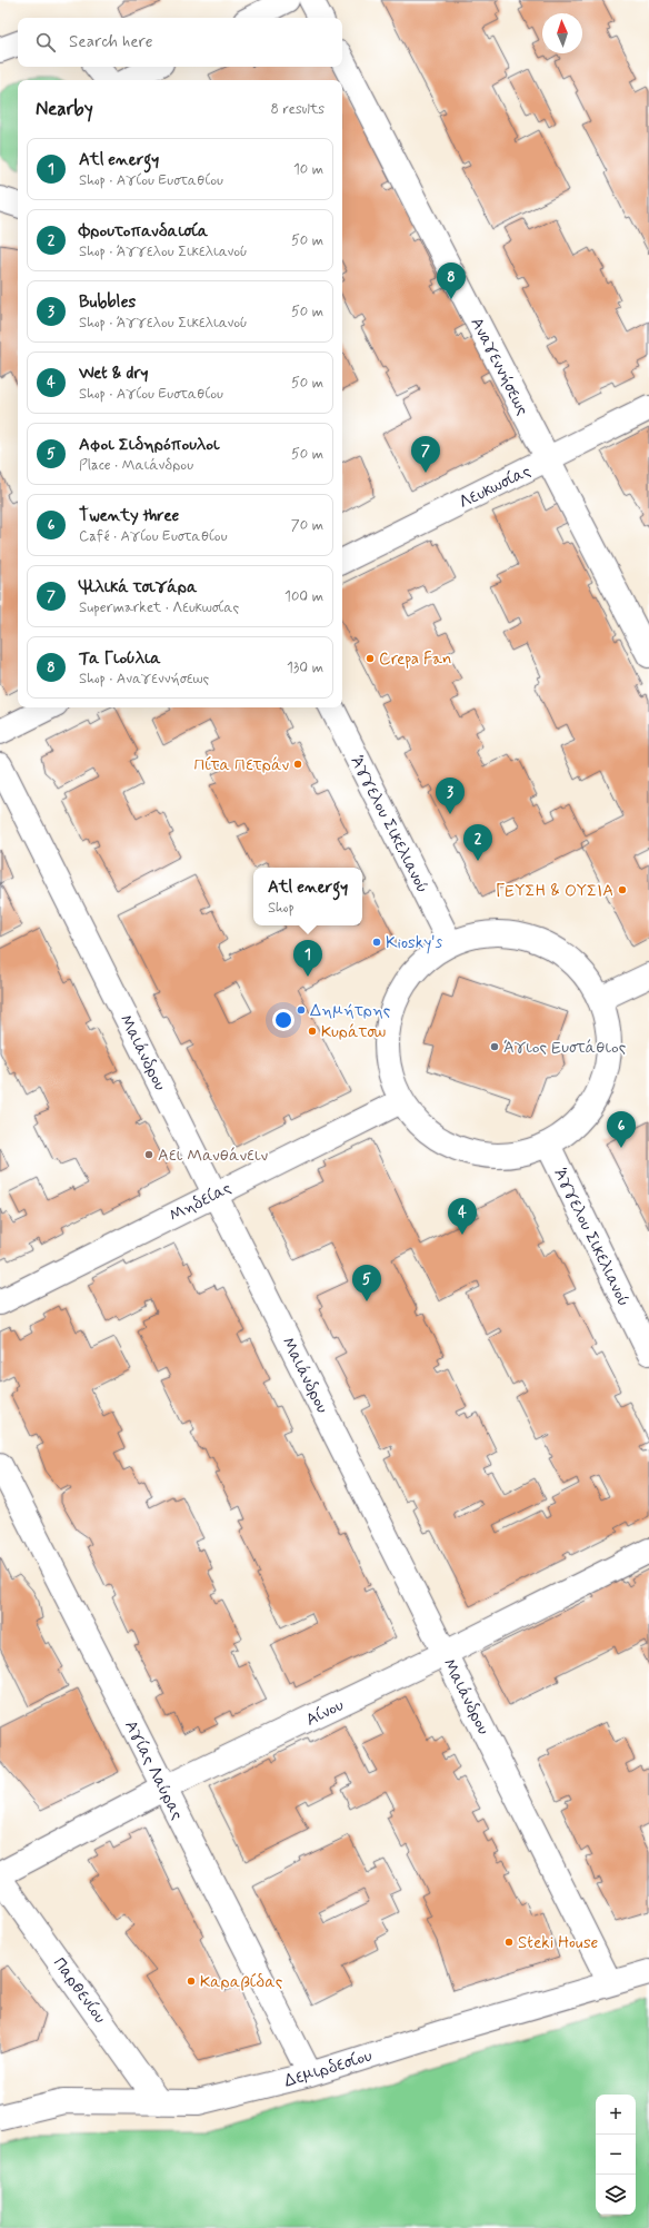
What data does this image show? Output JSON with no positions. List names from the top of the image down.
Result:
{
  "streets": {
    "street": [
      "Αναγεννήσεως",
      "Λευκωσίας",
      "Άγγελου Σικελιανού",
      "Μαιάνδρου",
      "Μηδείας",
      "Αίνου",
      "Αγίας Λαύρας",
      "Παρθενίου",
      "Δεμιρδεσίου"
    ]
  },
  "crossings": [
    ["Αναγεννήσεως", "Λευκωσίας"],
    ["Μαιάνδρου", "Μηδείας"],
    ["Μαιάνδρου", "Αίνου"],
    ["Μαιάνδρου", "Δεμιρδεσίου"],
    ["Αίνου", "Αγίας Λαύρας"],
    ["Αγίας Λαύρας", "Δεμιρδεσίου"],
    ["Παρθενίου", "Δεμιρδεσίου"]
  ],
  "places": [
    "Crepa Fan",
    "Πίτα Πετράν",
    "ΓΕΥΣΗ & ΟΥΣΙΑ",
    "Kiosky's",
    "Δημήτρης",
    "Κυράτσω",
    "Άγιος Ευστάθιος",
    "Αει Μανθάνειν",
    "Steki House",
    "Καραβίδας"
  ],
  "north": "top",
  "page": {
    "search": "Search here",
    "heading": ["Nearby", "8 results"],
    "list": [
      {
        "mark": "1",
        "name": "Atl energy",
        "note": "Shop · Αγίου Ευσταθίου",
        "value": "10 m"
      },
      {
        "mark": "2",
        "name": "Φρουτοπανδαισία",
        "note": "Shop · Άγγελου Σικελιανού",
        "value": "50 m"
      },
      {
        "mark": "3",
        "name": "Bubbles",
        "note": "Shop · Άγγελου Σικελιανού",
        "value": "50 m"
      },
      {
        "mark": "4",
        "name": "Wet & dry",
        "note": "Shop · Αγίου Ευσταθίου",
        "value": "50 m"
      },
      {
        "mark": "5",
        "name": "Αφοι Σιδηρόπουλοι",
        "note": "Place · Μαιάνδρου",
        "value": "50 m"
      },
      {
        "mark": "6",
        "name": "Twenty three",
        "note": "Café · Αγίου Ευσταθίου",
        "value": "70 m"
      },
      {
        "mark": "7",
        "name": "Ψιλικά τσιγάρα",
        "note": "Supermarket · Λευκωσίας",
        "value": "100 m"
      },
      {
        "mark": "8",
        "name": "Τα Γιούλια",
        "note": "Shop · Αναγεννήσεως",
        "value": "130 m"
      }
    ],
    "pins": [
      "8",
      "7",
      "3",
      "2",
      "1",
      "6",
      "4",
      "5"
    ],
    "popup": ["Atl energy", "Shop"],
    "map_buttons": ["+", "−"]
  }
}
